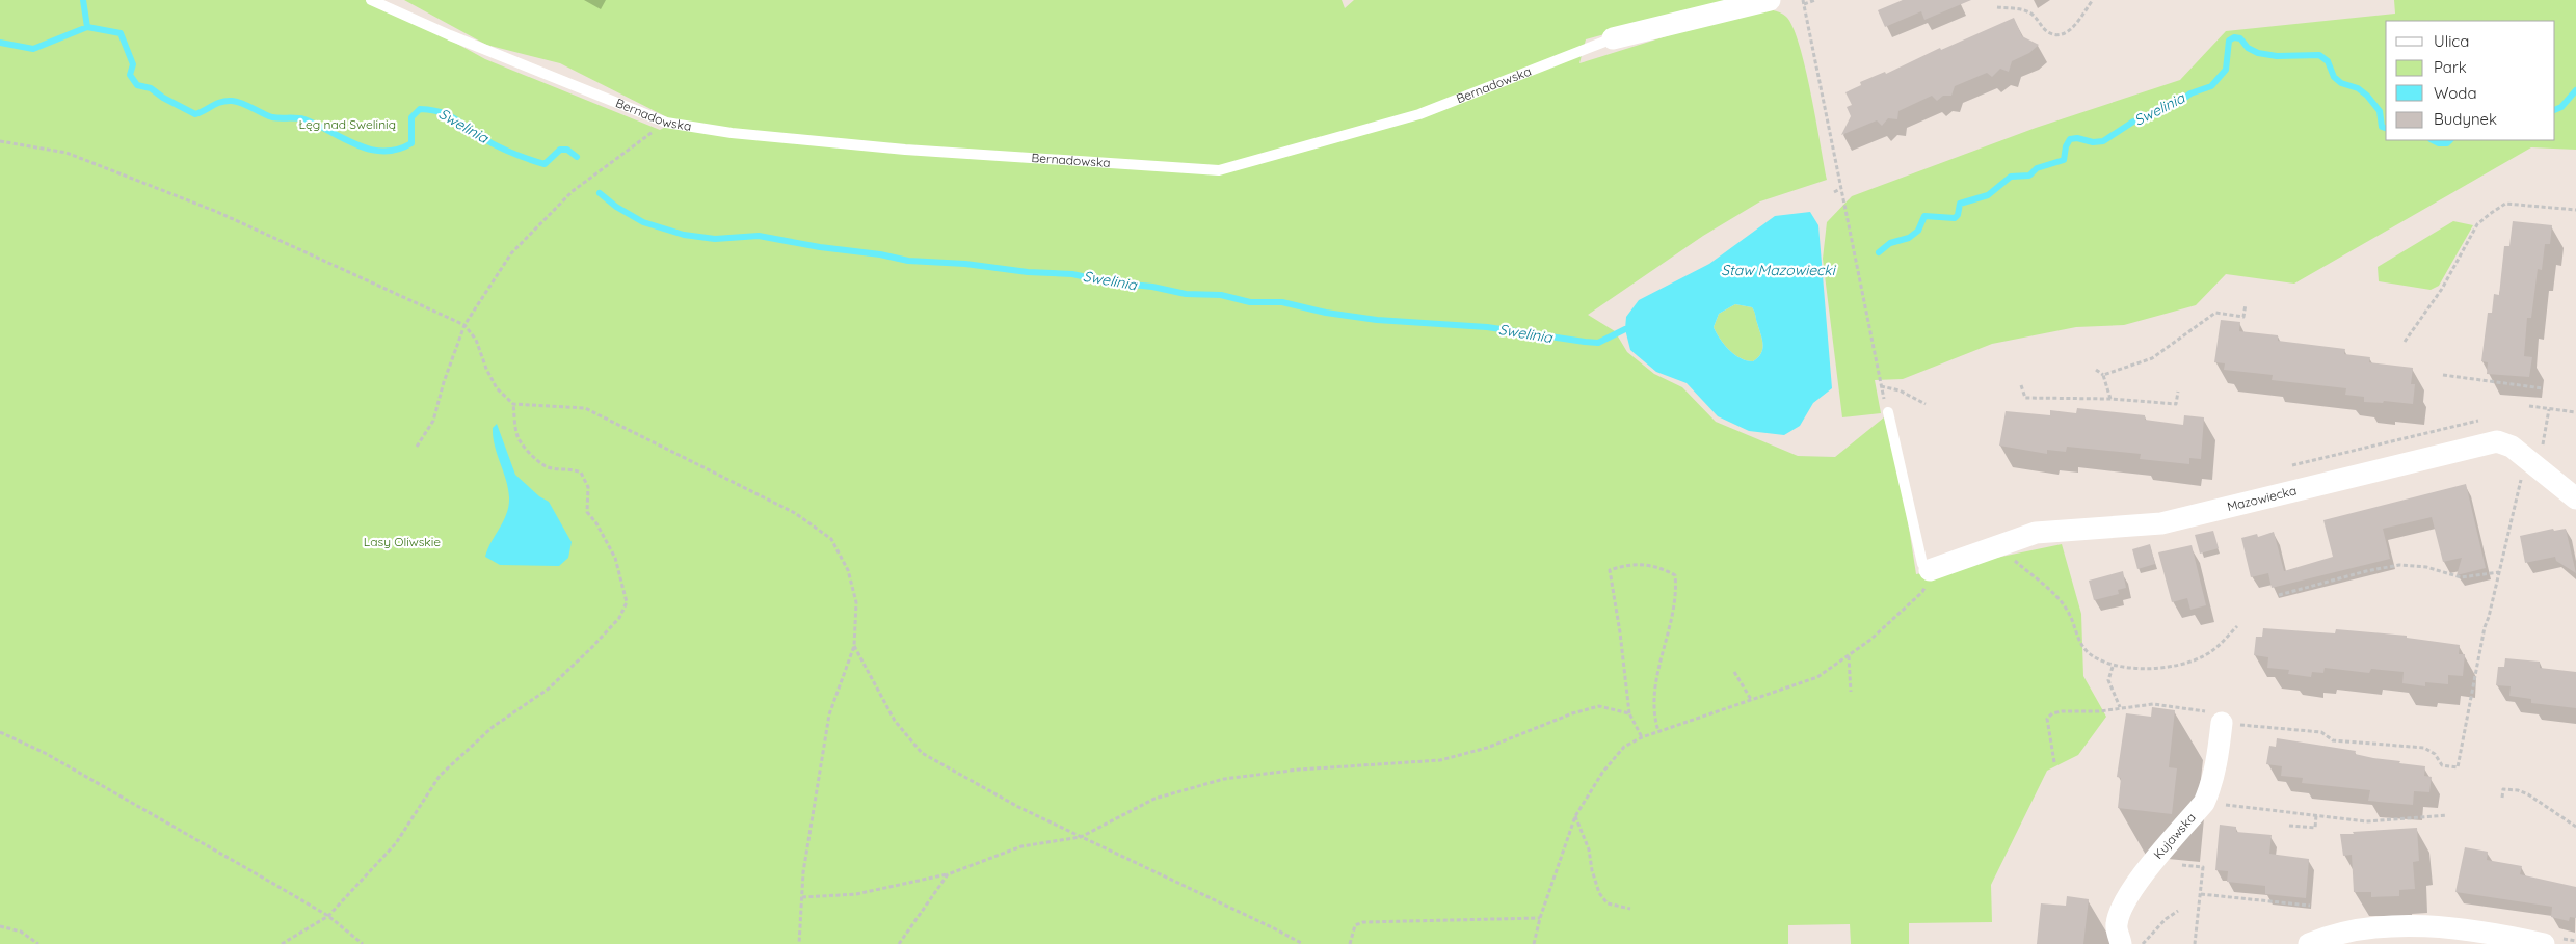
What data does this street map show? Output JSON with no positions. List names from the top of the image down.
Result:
{
  "streets": {
    "street": ["Bernadowska", "Mazowiecka", "Kujawska"]
  },
  "water": ["Swelinia", "Staw Mazowiecki"],
  "parks": ["Łęg nad Swelinią", "Lasy Oliwskie"],
  "legend": [
    "Ulica",
    "Park",
    "Woda",
    "Budynek"
  ]
}
